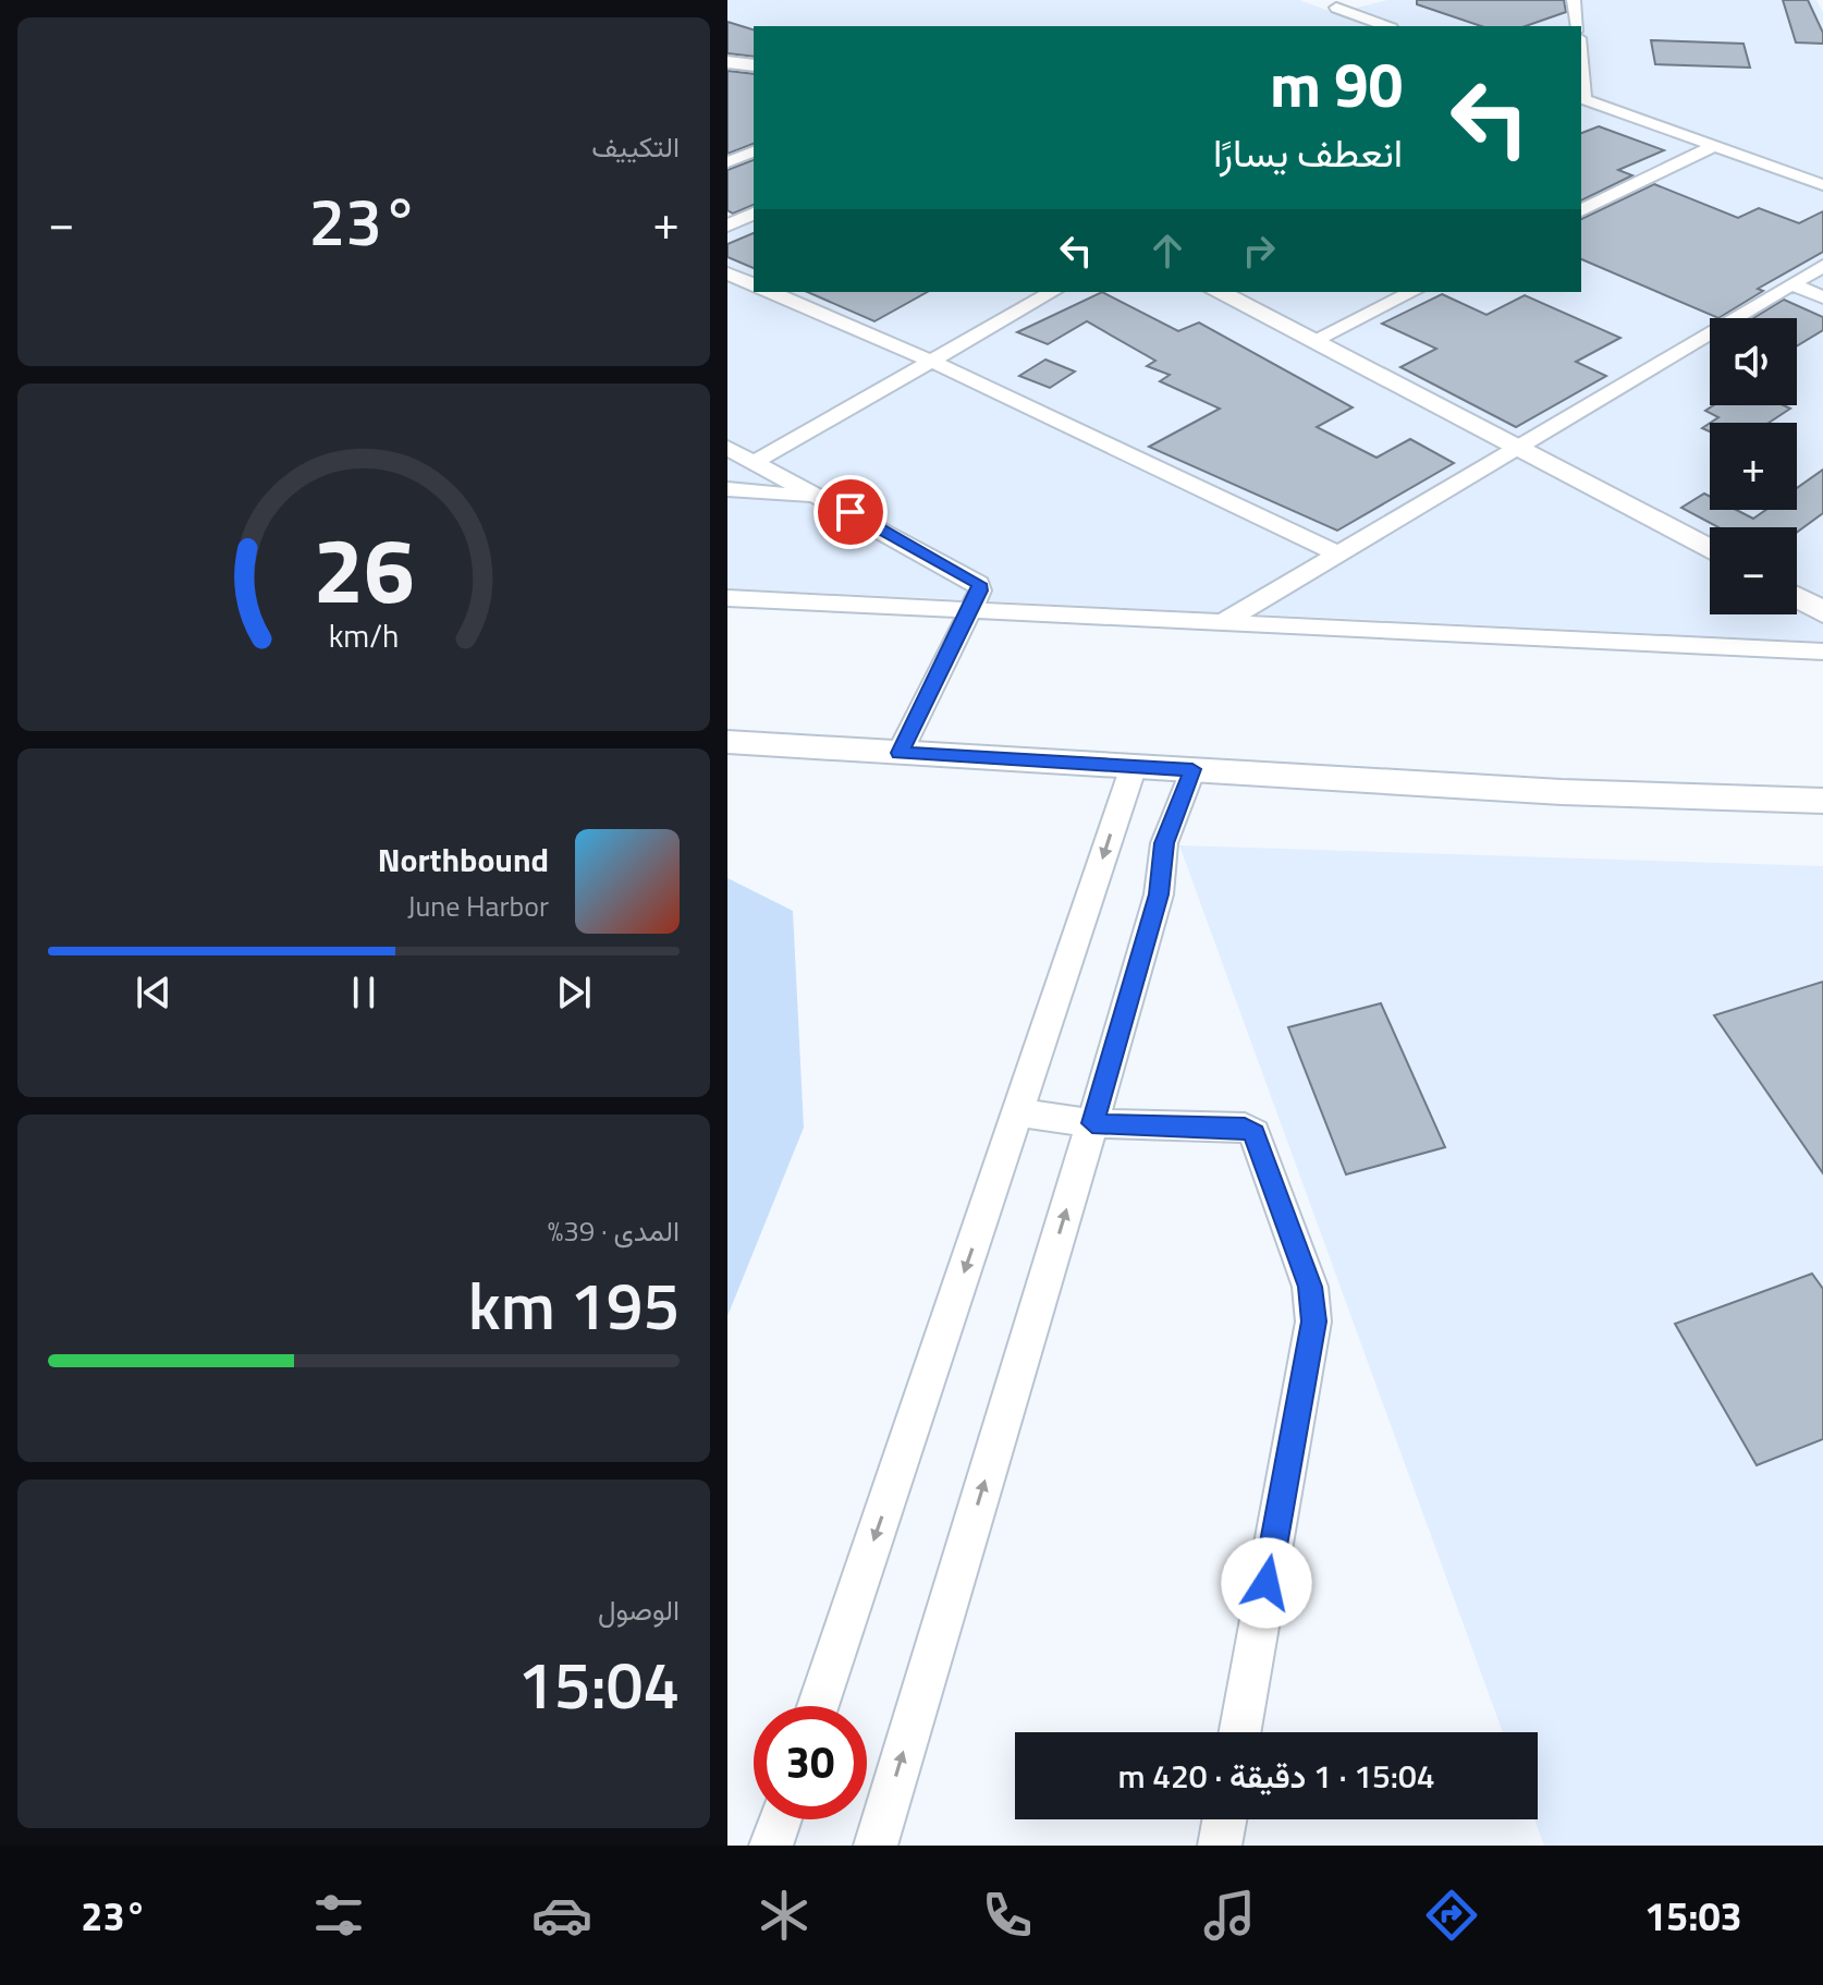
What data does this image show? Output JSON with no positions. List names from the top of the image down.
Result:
{
  "page": {
    "tile": [
      "التكييف",
      ["المدى · 39%", "195 km"],
      ["الوصول", "15:04"]
    ],
    "turn": ["90 m", "انعطف يسارًا"],
    "heat": ["−", "23°", "+"],
    "map_buttons": ["+", "−"],
    "song": ["Northbound", "June Harbor"],
    "limit": "30",
    "trip": "15:04 · 1 دقيقة · 420 m",
    "tabs": ["15:03", "23°"],
    "gauge": ["26", "km/h"]
  }
}
